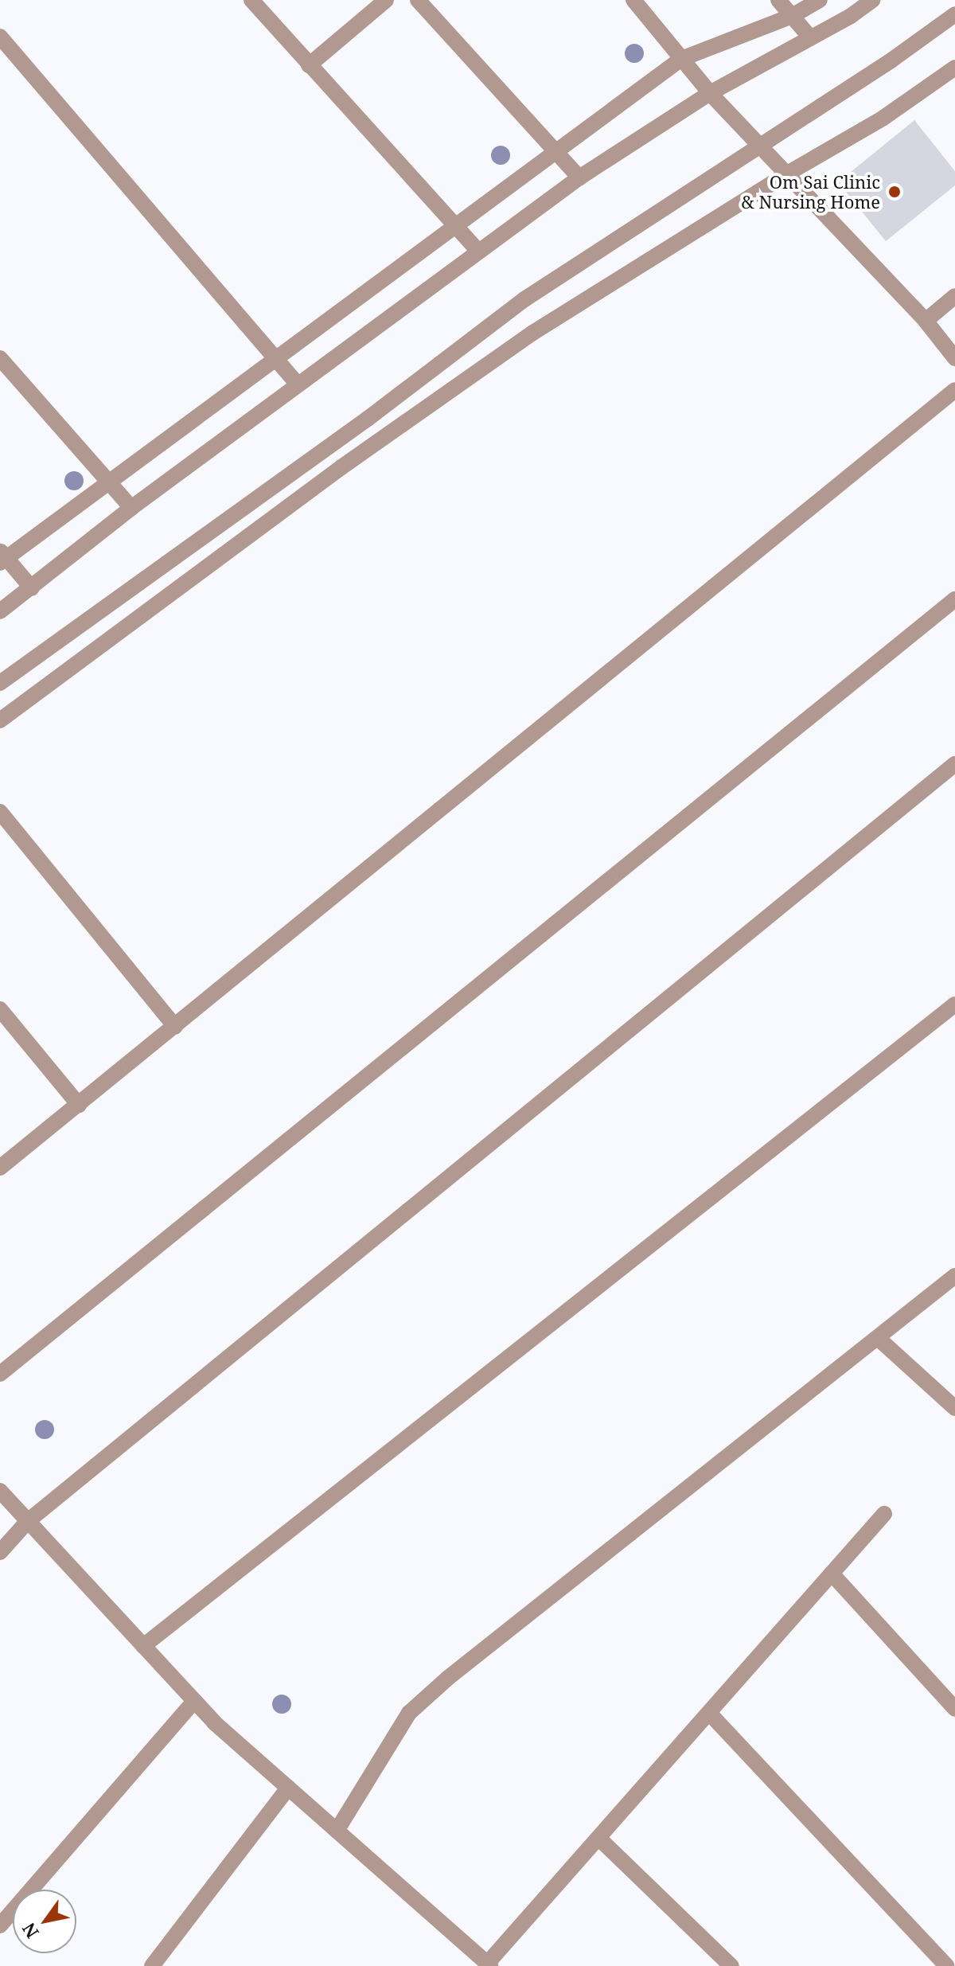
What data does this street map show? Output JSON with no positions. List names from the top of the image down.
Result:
{
  "places": ["Om Sai Clinic & Nursing Home"],
  "north": "bottom left"
}
